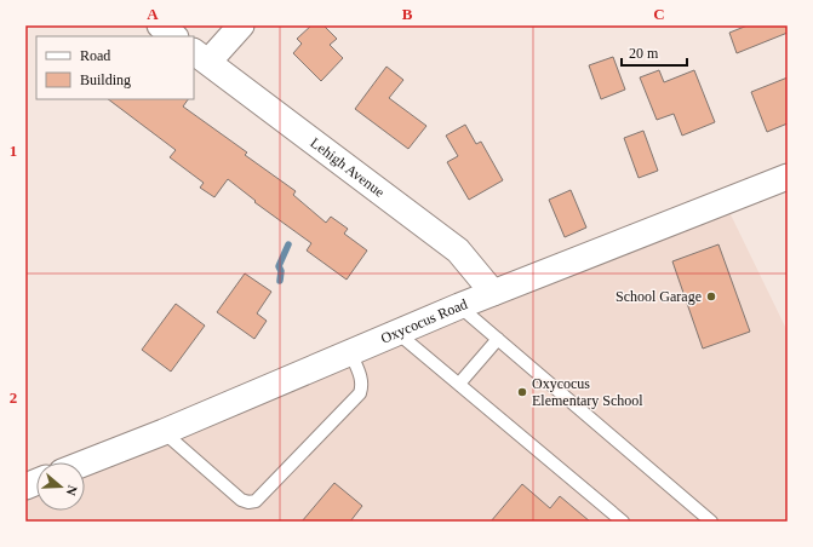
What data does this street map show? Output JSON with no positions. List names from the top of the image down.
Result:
{
  "streets": {
    "street": ["Lehigh Avenue", "Oxycocus Road"]
  },
  "crossings": [
    ["Lehigh Avenue", "Oxycocus Road"]
  ],
  "places": ["School Garage", "Oxycocus Elementary School"],
  "legend": ["Road", "Building"],
  "scale_bar": "20 m",
  "north": "right",
  "grid": {
    "columns": ["A", "B", "C"],
    "rows": ["1", "2"]
  }
}
